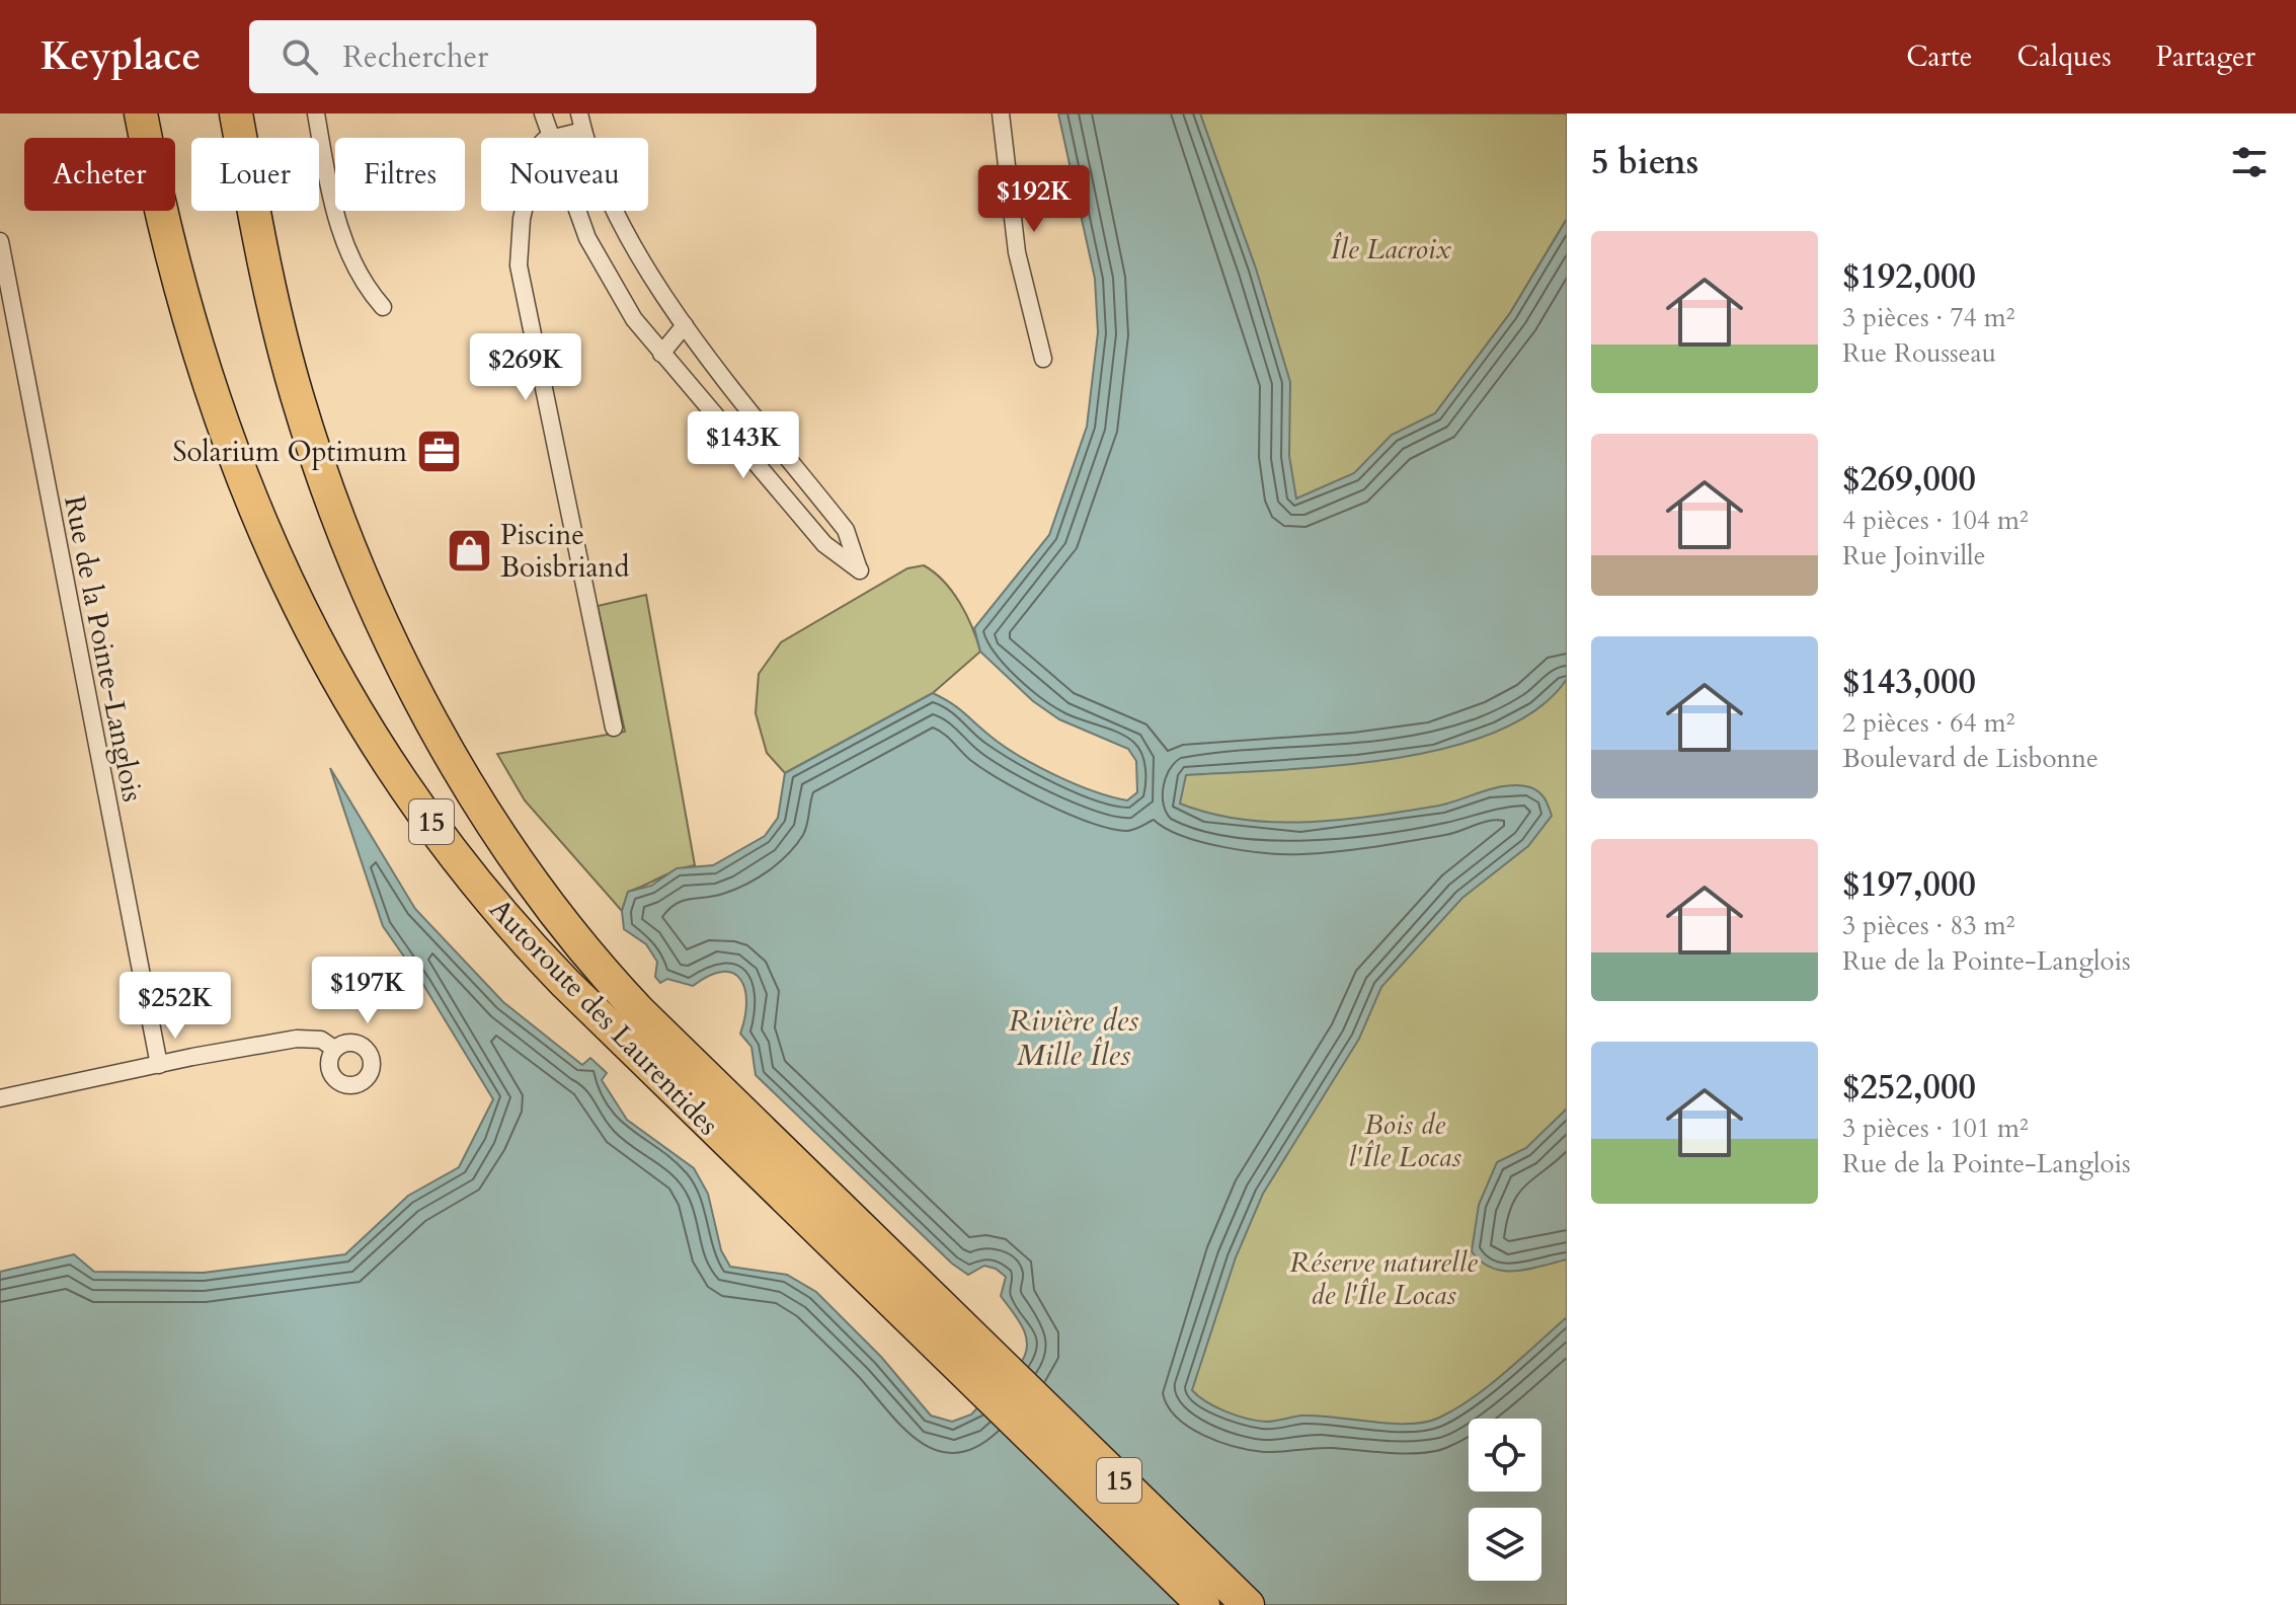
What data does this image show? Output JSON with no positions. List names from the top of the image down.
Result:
{
  "streets": {
    "highway": ["15", "Autoroute des Laurentides"],
    "street": ["Rue de la Pointe-Langlois"]
  },
  "water": ["Rivière des Mille Îles"],
  "parks": ["Île Lacroix", "Bois de l'Île Locas", "Réserve naturelle de l'Île Locas"],
  "places": {
    "office": ["Solarium Optimum"],
    "shop": ["Piscine Boisbriand"]
  },
  "page": {
    "header": "Keyplace",
    "search": "Rechercher",
    "nav": ["Carte", "Calques", "Partager"],
    "heading": "5 biens",
    "chip": [
      "Acheter",
      "Louer",
      "Filtres",
      "Nouveau"
    ],
    "price": [
      "$192K",
      "$269K",
      "$143K",
      "$197K",
      "$252K"
    ],
    "list": [
      {
        "name": "$192,000",
        "note": "3 pièces · 74 m² · Rue Rousseau"
      },
      {
        "name": "$269,000",
        "note": "4 pièces · 104 m² · Rue Joinville"
      },
      {
        "name": "$143,000",
        "note": "2 pièces · 64 m² · Boulevard de Lisbonne"
      },
      {
        "name": "$197,000",
        "note": "3 pièces · 83 m² · Rue de la Pointe-Langlois"
      },
      {
        "name": "$252,000",
        "note": "3 pièces · 101 m² · Rue de la Pointe-Langlois"
      }
    ]
  }
}
